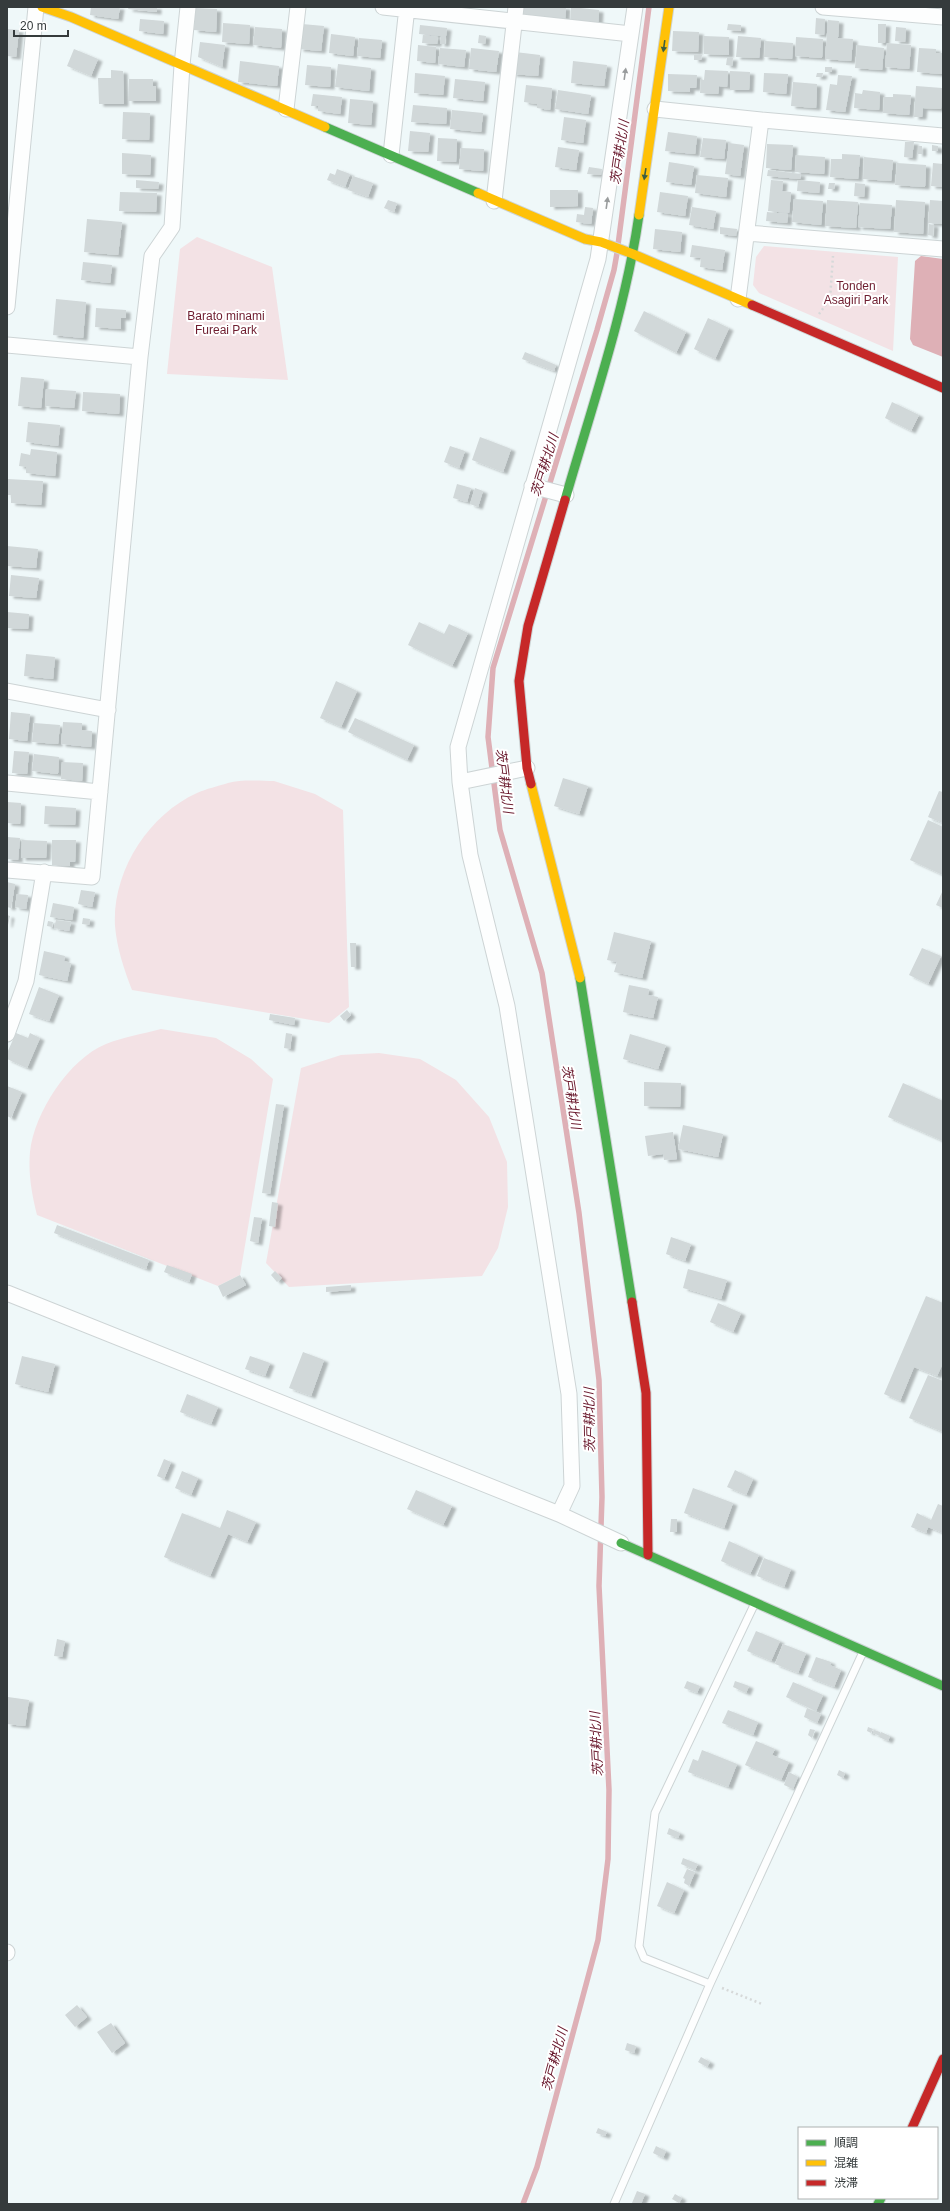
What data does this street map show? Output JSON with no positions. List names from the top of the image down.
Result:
{
  "water": ["茨戸耕北川"],
  "parks": ["Tonden Asagiri Park", "Barato minami Fureai Park"],
  "legend": ["順調", "混雑", "渋滞"],
  "scale_bar": "20 m"
}
